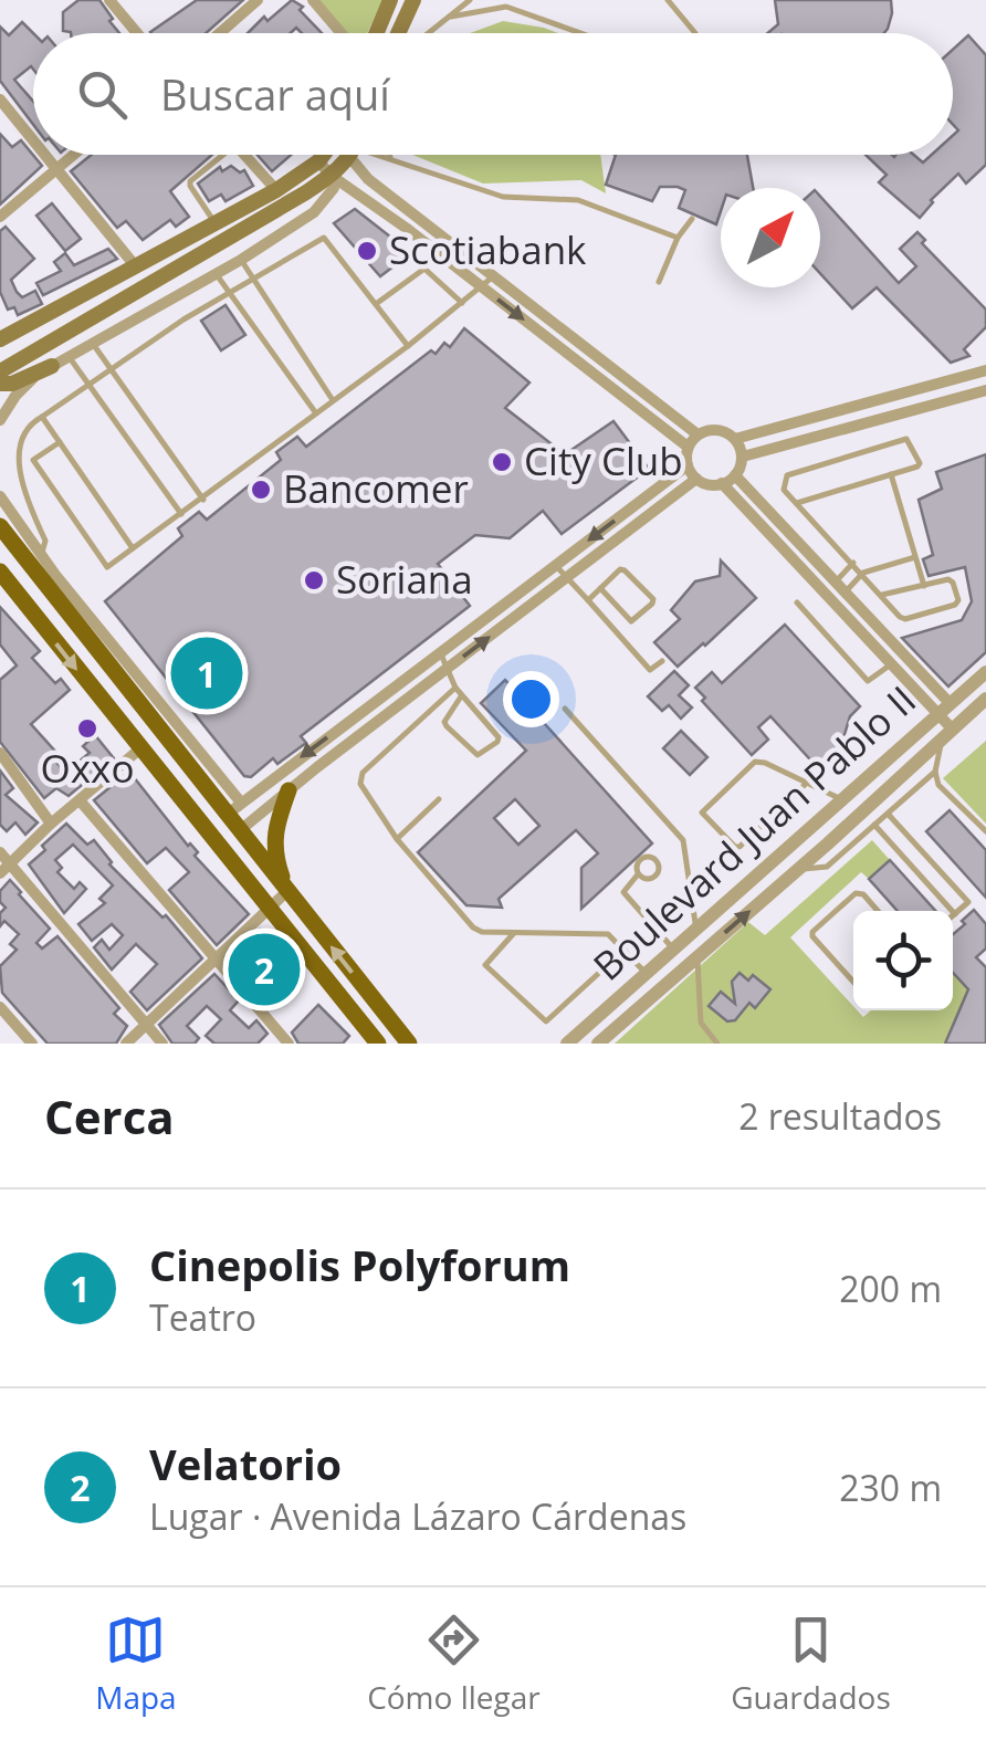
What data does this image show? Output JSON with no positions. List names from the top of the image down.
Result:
{
  "streets": {
    "street": ["Boulevard Juan Pablo II"]
  },
  "places": [
    "Scotiabank",
    "City Club",
    "Bancomer",
    "Soriana",
    "Oxxo"
  ],
  "north": "top right",
  "page": {
    "search": "Buscar aquí",
    "pins": ["1", "2"],
    "heading": ["Cerca", "2 resultados"],
    "list": [
      {
        "mark": "1",
        "name": "Cinepolis Polyforum",
        "note": "Teatro",
        "value": "200 m"
      },
      {
        "mark": "2",
        "name": "Velatorio",
        "note": "Lugar · Avenida Lázaro Cárdenas",
        "value": "230 m"
      }
    ],
    "nav": ["Mapa", "Cómo llegar", "Guardados"]
  }
}
